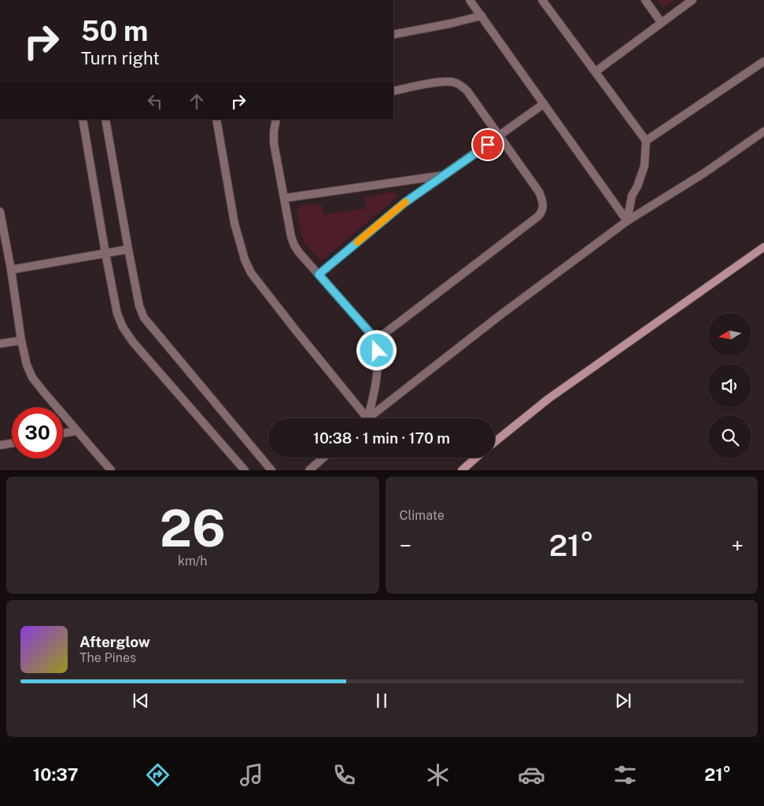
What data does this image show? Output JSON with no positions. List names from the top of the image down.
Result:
{
  "north": "left",
  "page": {
    "turn": ["50 m", "Turn right"],
    "limit": "30",
    "trip": "10:38 · 1 min · 170 m",
    "tile": [
      ["26", "km/h"],
      "Climate"
    ],
    "heat": ["−", "21°", "+"],
    "song": ["Afterglow", "The Pines"],
    "tabs": ["10:37", "21°"]
  }
}
